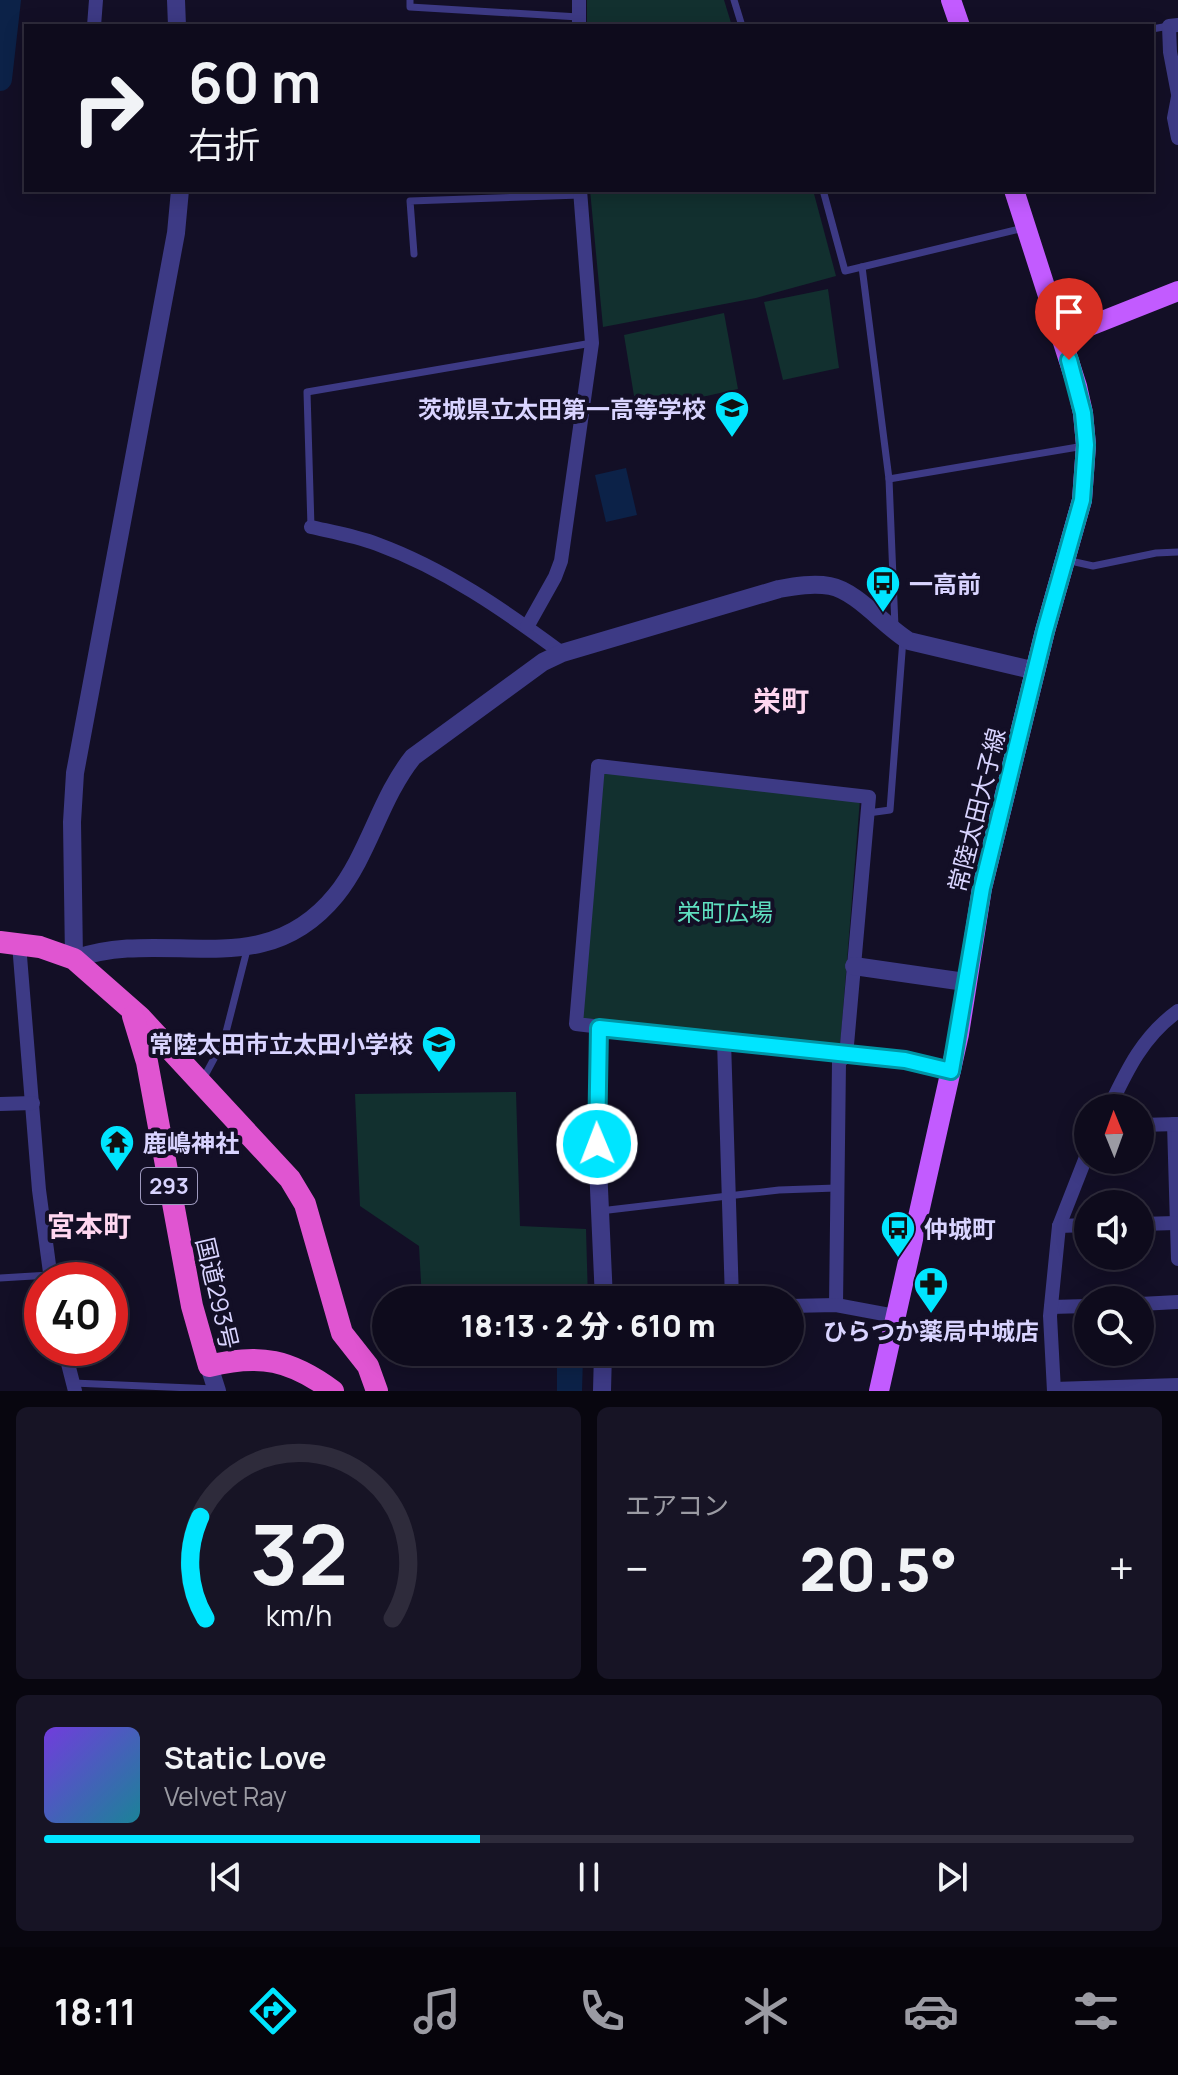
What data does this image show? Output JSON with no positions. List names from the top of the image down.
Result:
{
  "streets": {
    "highway": ["293", "国道293号"],
    "main road": ["常陸太田大子線"]
  },
  "districts": ["栄町", "宮本町"],
  "parks": ["栄町広場"],
  "places": {
    "school or university": ["茨城県立太田第一高等学校", "常陸太田市立太田小学校"],
    "bus stop": ["一高前", "仲城町"],
    "temple": ["鹿嶋神社"],
    "pharmacy": ["ひらつか薬局中城店"]
  },
  "north": "top",
  "page": {
    "turn": ["60 m", "右折"],
    "limit": "40",
    "trip": "18:13 · 2 分 · 610 m",
    "tile": "エアコン",
    "heat": ["−", "20.5°", "+"],
    "song": ["Static Love", "Velvet Ray"],
    "tabs": "18:11",
    "gauge": ["32", "km/h"]
  }
}
